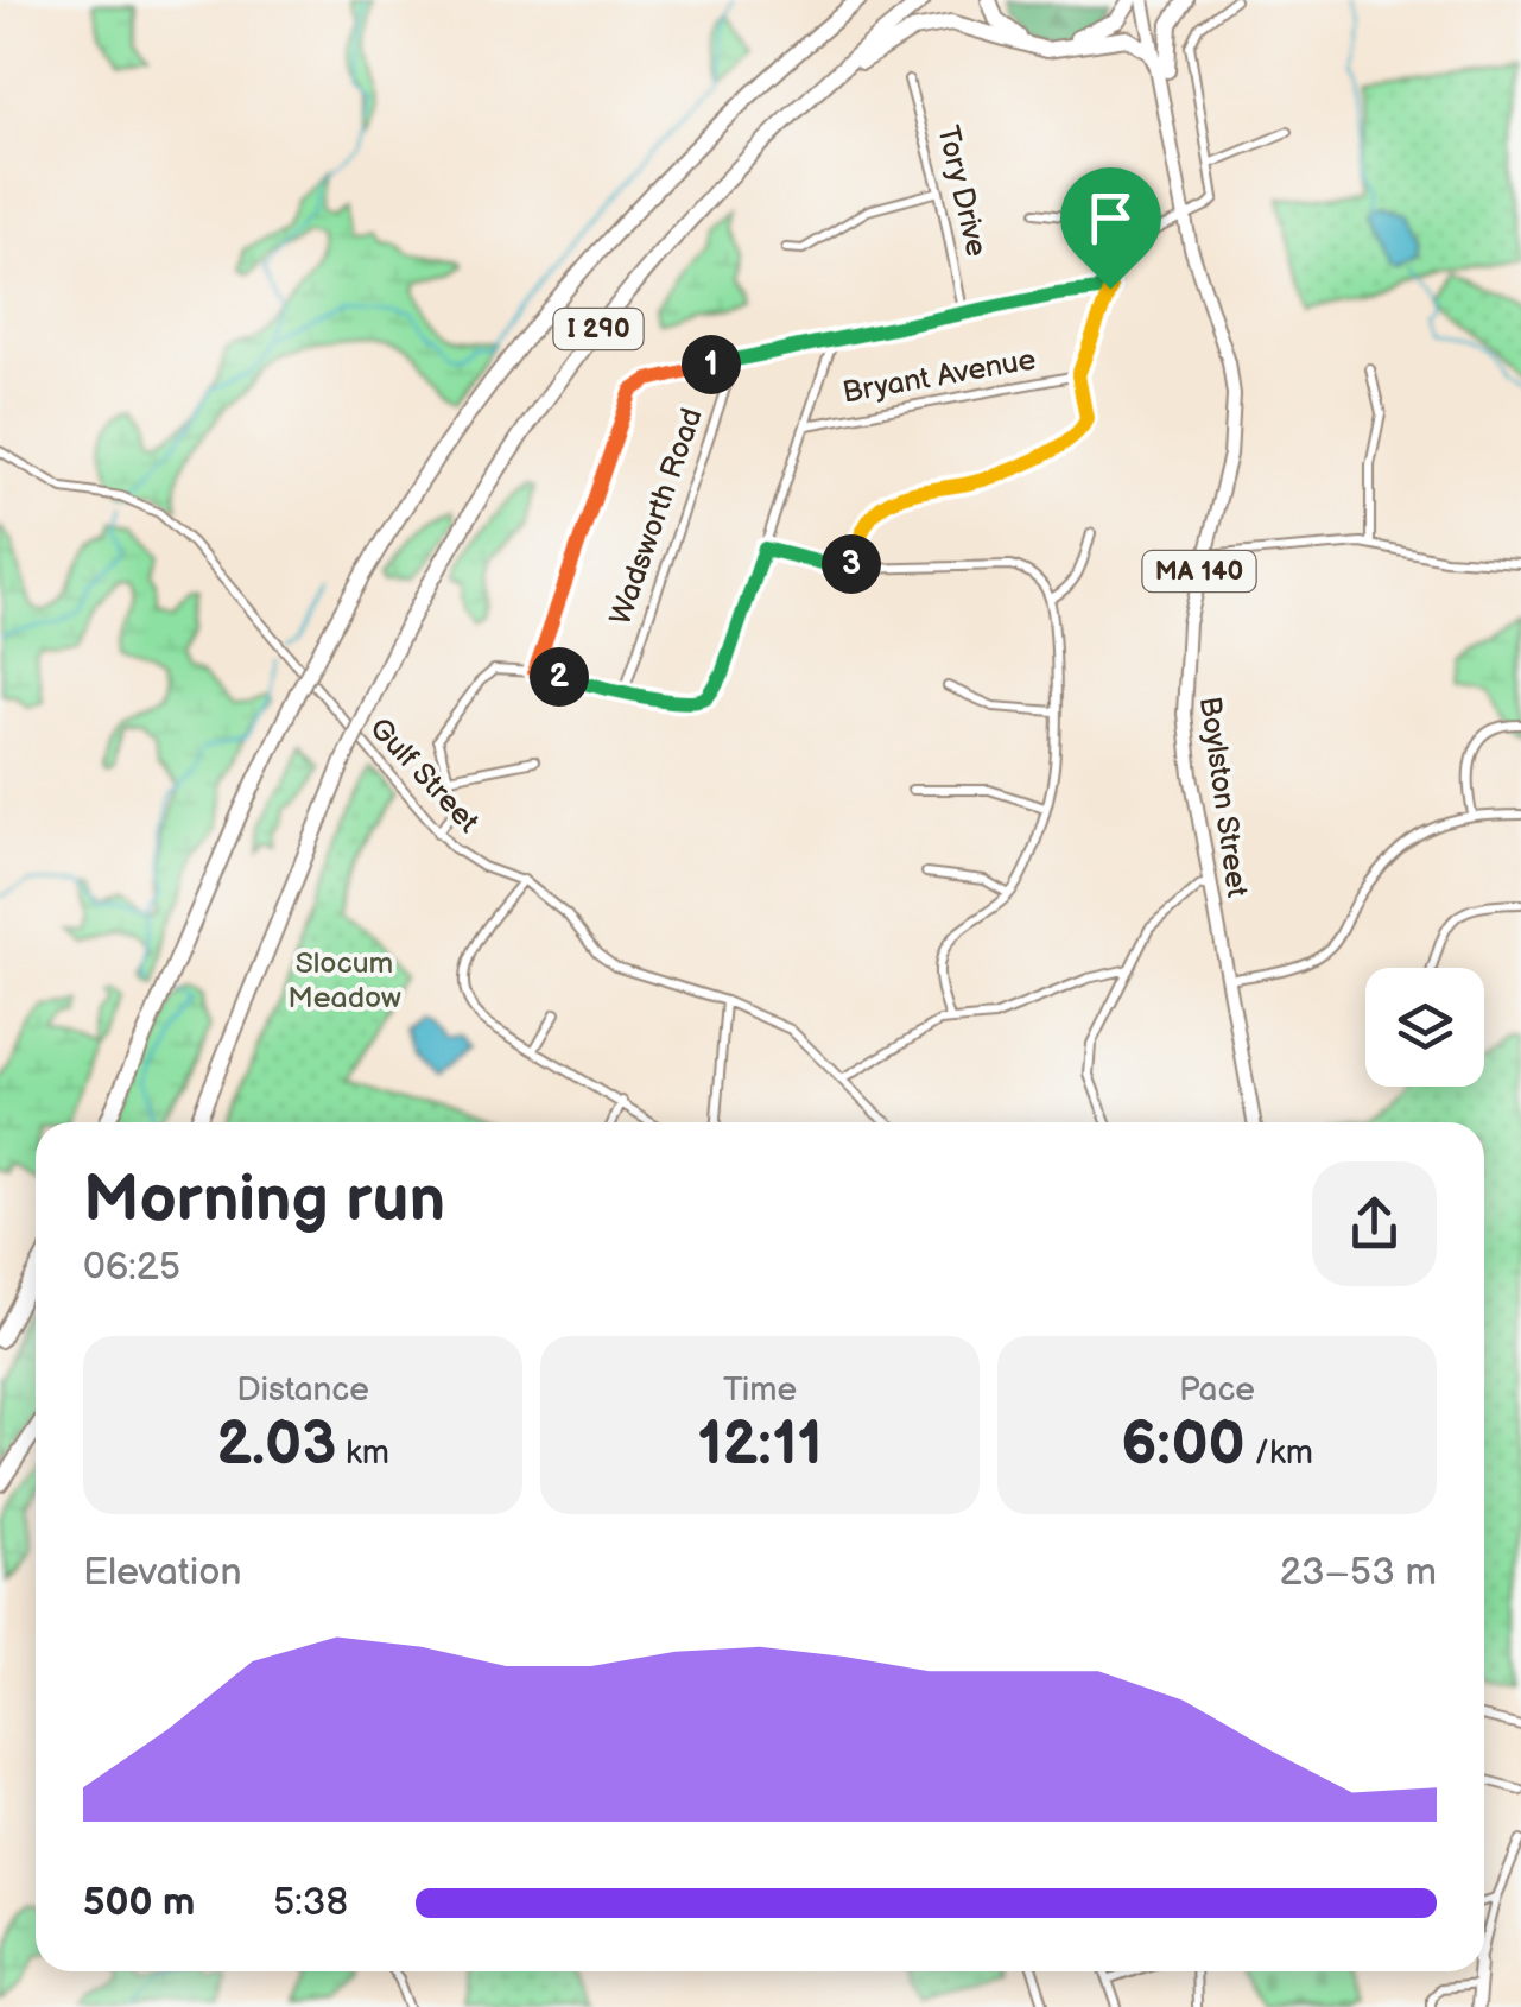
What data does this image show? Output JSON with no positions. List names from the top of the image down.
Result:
{
  "streets": {
    "highway": ["I 290"],
    "main road": ["MA 140", "Boylston Street"],
    "street": [
      "Tory Drive",
      "Bryant Avenue",
      "Wadsworth Road",
      "Gulf Street"
    ]
  },
  "parks": ["Slocum Meadow"],
  "page": {
    "pins": ["1", "3", "2"],
    "heading": ["Morning run", "06:25"],
    "stats": [
      ["Distance", "2.03 km"],
      ["Time", "12:11"],
      ["Pace", "6:00 /km"]
    ],
    "chart": ["Elevation", "23–53 m"],
    "list": [
      {
        "name": "500 m",
        "note": "5:38"
      }
    ]
  }
}
